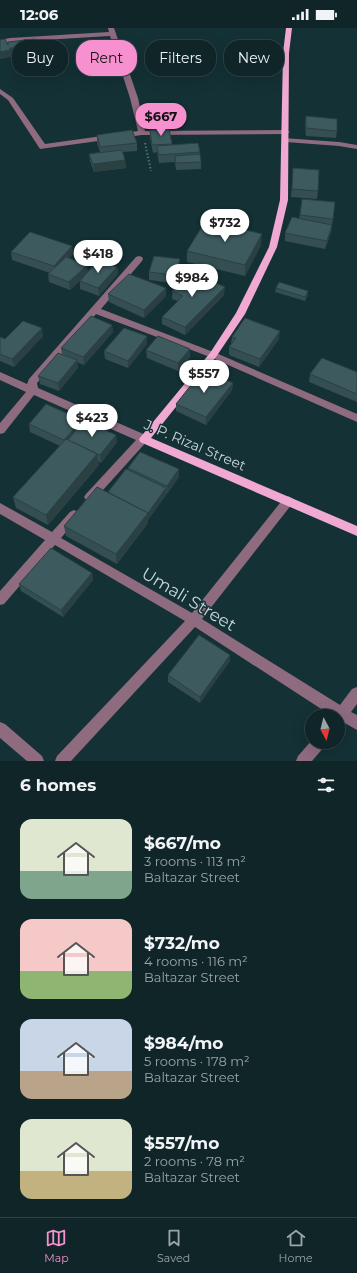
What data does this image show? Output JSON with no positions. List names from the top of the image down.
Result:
{
  "streets": {
    "main road": ["J. P. Rizal Street"],
    "street": ["Umali Street"]
  },
  "north": "bottom",
  "page": {
    "status": "12:06",
    "chip": [
      "Buy",
      "Rent",
      "Filters",
      "New"
    ],
    "price": [
      "$667",
      "$732",
      "$418",
      "$984",
      "$557",
      "$423"
    ],
    "heading": "6 homes",
    "list": [
      {
        "name": "$667/mo",
        "note": "3 rooms · 113 m² · Baltazar Street"
      },
      {
        "name": "$732/mo",
        "note": "4 rooms · 116 m² · Baltazar Street"
      },
      {
        "name": "$984/mo",
        "note": "5 rooms · 178 m² · Baltazar Street"
      },
      {
        "name": "$557/mo",
        "note": "2 rooms · 78 m² · Baltazar Street"
      }
    ],
    "tabs": ["Map", "Saved", "Home"]
  }
}
